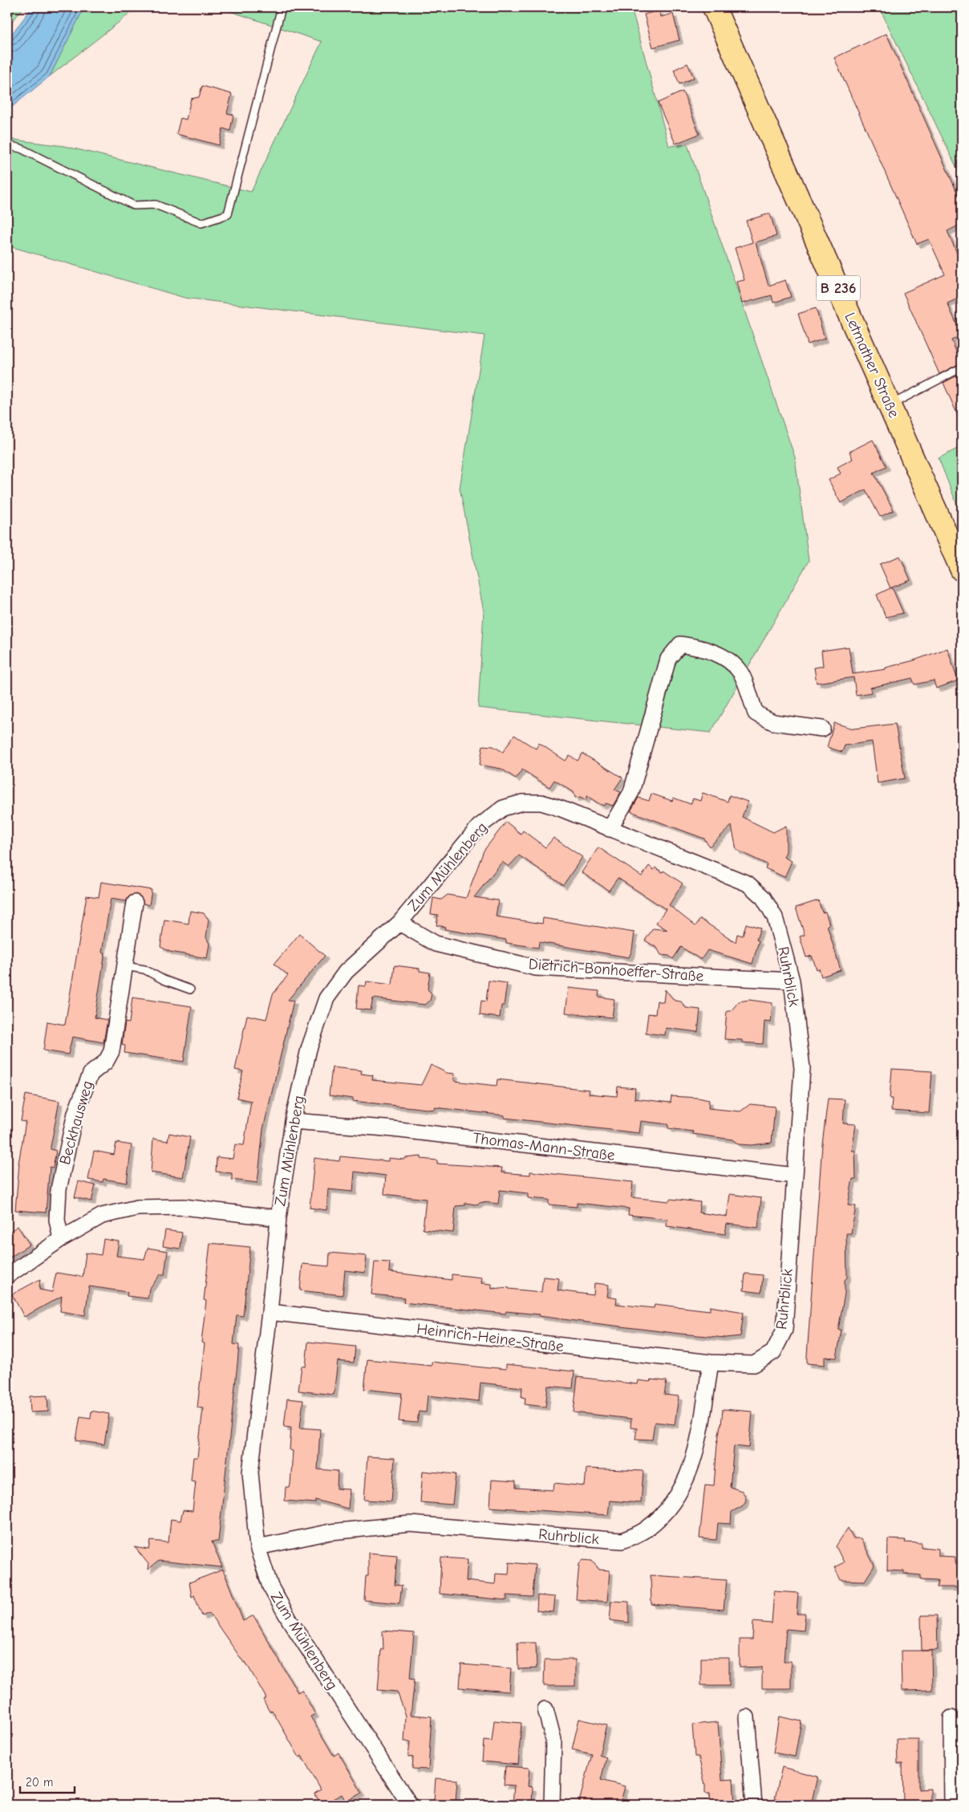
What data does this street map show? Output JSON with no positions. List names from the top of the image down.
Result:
{
  "streets": {
    "main road": ["B 236", "Letmather Straße"],
    "street": [
      "Zum Mühlenberg",
      "Dietrich-Bonhoeffer-Straße",
      "Ruhrblick",
      "Beckhausweg",
      "Thomas-Mann-Straße",
      "Heinrich-Heine-Straße"
    ]
  },
  "crossings": [
    ["Zum Mühlenberg", "Dietrich-Bonhoeffer-Straße"],
    ["Zum Mühlenberg", "Ruhrblick"],
    ["Zum Mühlenberg", "Beckhausweg"],
    ["Zum Mühlenberg", "Thomas-Mann-Straße"],
    ["Zum Mühlenberg", "Heinrich-Heine-Straße"],
    ["Dietrich-Bonhoeffer-Straße", "Ruhrblick"],
    ["Ruhrblick", "Thomas-Mann-Straße"],
    ["Ruhrblick", "Heinrich-Heine-Straße"]
  ],
  "scale_bar": "20 m"
}
